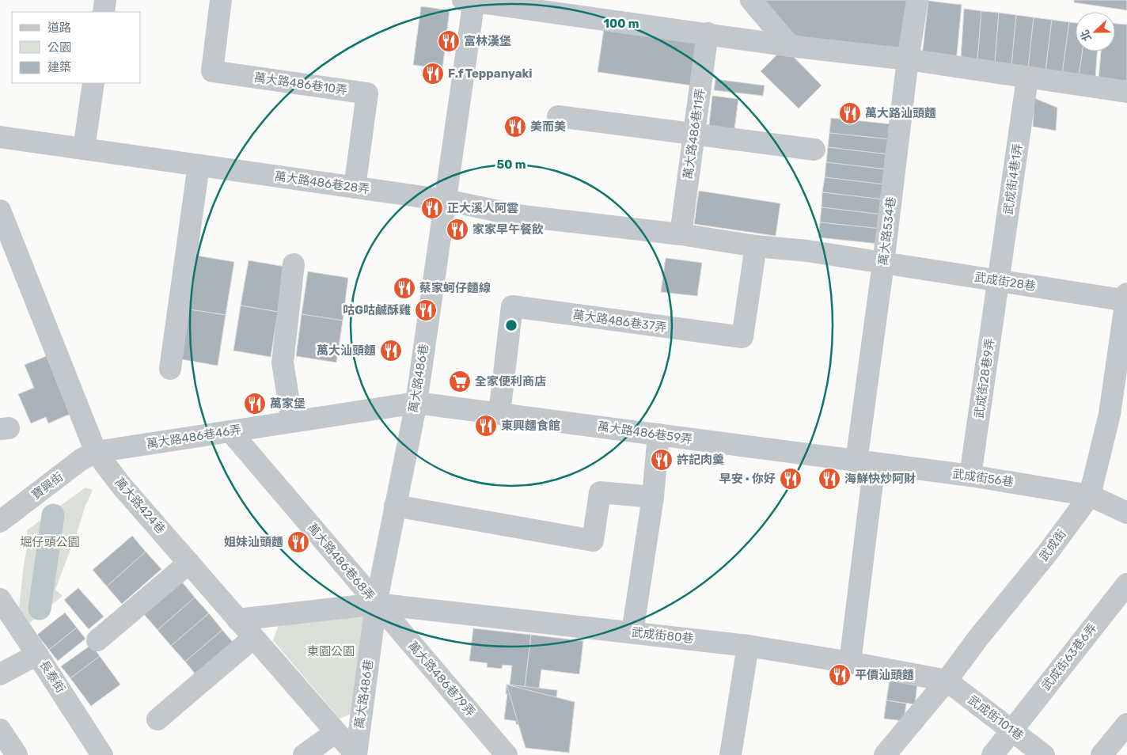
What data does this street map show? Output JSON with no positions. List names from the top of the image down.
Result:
{
  "streets": {
    "street": [
      "萬大路486巷10弄",
      "萬大路486巷11弄",
      "武成街4巷1弄",
      "萬大路486巷28弄",
      "萬大路534巷",
      "武成街28巷",
      "萬大路486巷37弄",
      "萬大路486巷",
      "武成街28巷9弄",
      "萬大路486巷59弄",
      "萬大路486巷46弄",
      "武成街56巷",
      "寶興街",
      "萬大路424巷",
      "武成街",
      "萬大路486巷68弄",
      "武成街80巷",
      "武成街63巷6弄",
      "長泰街",
      "萬大路486巷79弄",
      "武成街101巷"
    ]
  },
  "crossings": [
    ["萬大路486巷10弄", "萬大路486巷28弄"],
    ["武成街4巷1弄", "武成街28巷"],
    ["武成街4巷1弄", "武成街28巷9弄"],
    ["萬大路486巷28弄", "萬大路486巷"],
    ["萬大路534巷", "武成街28巷"],
    ["萬大路534巷", "萬大路486巷59弄"],
    ["萬大路534巷", "武成街56巷"],
    ["萬大路534巷", "武成街80巷"],
    ["武成街28巷", "武成街28巷9弄"],
    ["武成街28巷", "武成街"],
    ["萬大路486巷37弄", "萬大路486巷59弄"],
    ["萬大路486巷", "萬大路486巷59弄"],
    ["萬大路486巷", "萬大路486巷46弄"],
    ["萬大路486巷", "萬大路424巷"],
    ["萬大路486巷", "萬大路486巷68弄"],
    ["萬大路486巷", "武成街80巷"],
    ["萬大路486巷", "萬大路486巷79弄"],
    ["武成街28巷9弄", "武成街56巷"],
    ["萬大路486巷59弄", "萬大路486巷46弄"],
    ["萬大路486巷59弄", "武成街56巷"],
    ["萬大路486巷46弄", "寶興街"],
    ["萬大路486巷46弄", "萬大路424巷"],
    ["萬大路486巷46弄", "萬大路486巷68弄"],
    ["武成街56巷", "武成街"],
    ["寶興街", "萬大路424巷"],
    ["萬大路424巷", "萬大路486巷68弄"],
    ["武成街", "武成街80巷"],
    ["武成街", "武成街101巷"],
    ["萬大路486巷68弄", "武成街80巷"],
    ["萬大路486巷68弄", "萬大路486巷79弄"],
    ["武成街80巷", "萬大路486巷79弄"],
    ["武成街80巷", "武成街101巷"],
    ["武成街63巷6弄", "武成街101巷"]
  ],
  "parks": ["堀仔頭公園", "東園公園"],
  "places": {
    "restaurant": [
      "富林漢堡",
      "F.f Teppanyaki",
      "萬大路汕頭麵",
      "美而美",
      "正大溪人阿雲",
      "家家早午餐飲",
      "蔡家蚵仔麵線",
      "咕G咕鹹酥雞",
      "萬大汕頭麵",
      "萬家堡",
      "東興麵食館",
      "許記肉羹",
      "早安 · 你好",
      "海鮮快炒阿財",
      "姐妹汕頭麵",
      "平價汕頭麵"
    ],
    "supermarket": ["全家便利商店"]
  },
  "legend": ["道路", "公園", "建築"],
  "north": "left",
  "rings": ["100 m", "50 m"]
}
